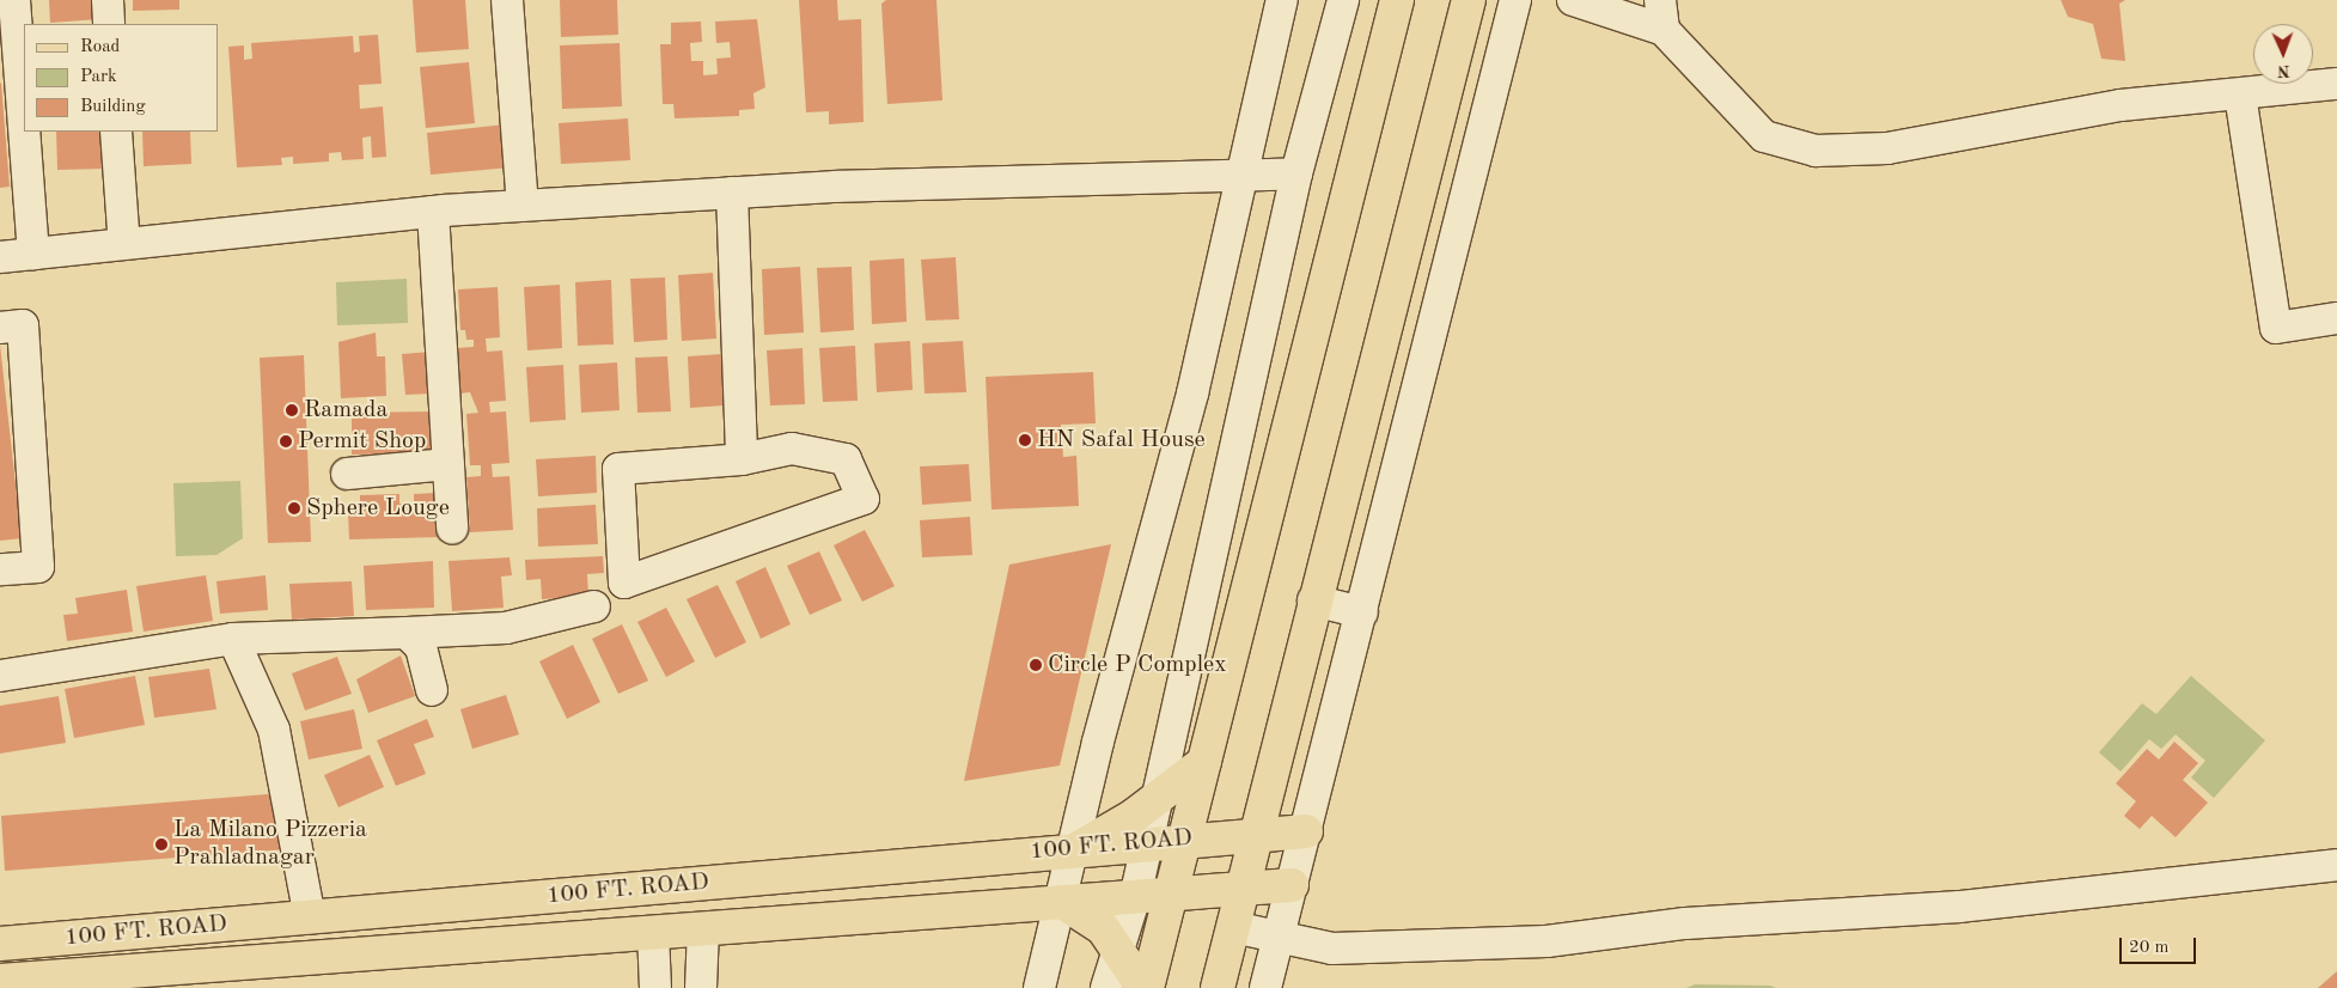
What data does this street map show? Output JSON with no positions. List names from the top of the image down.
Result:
{
  "streets": {
    "main road": ["100 FT. ROAD"]
  },
  "places": [
    "Ramada",
    "HN Safal House",
    "Permit Shop",
    "Sphere Louge",
    "Circle P Complex",
    "La Milano Pizzeria Prahladnagar"
  ],
  "legend": ["Road", "Park", "Building"],
  "scale_bar": "20 m",
  "north": "bottom"
}
